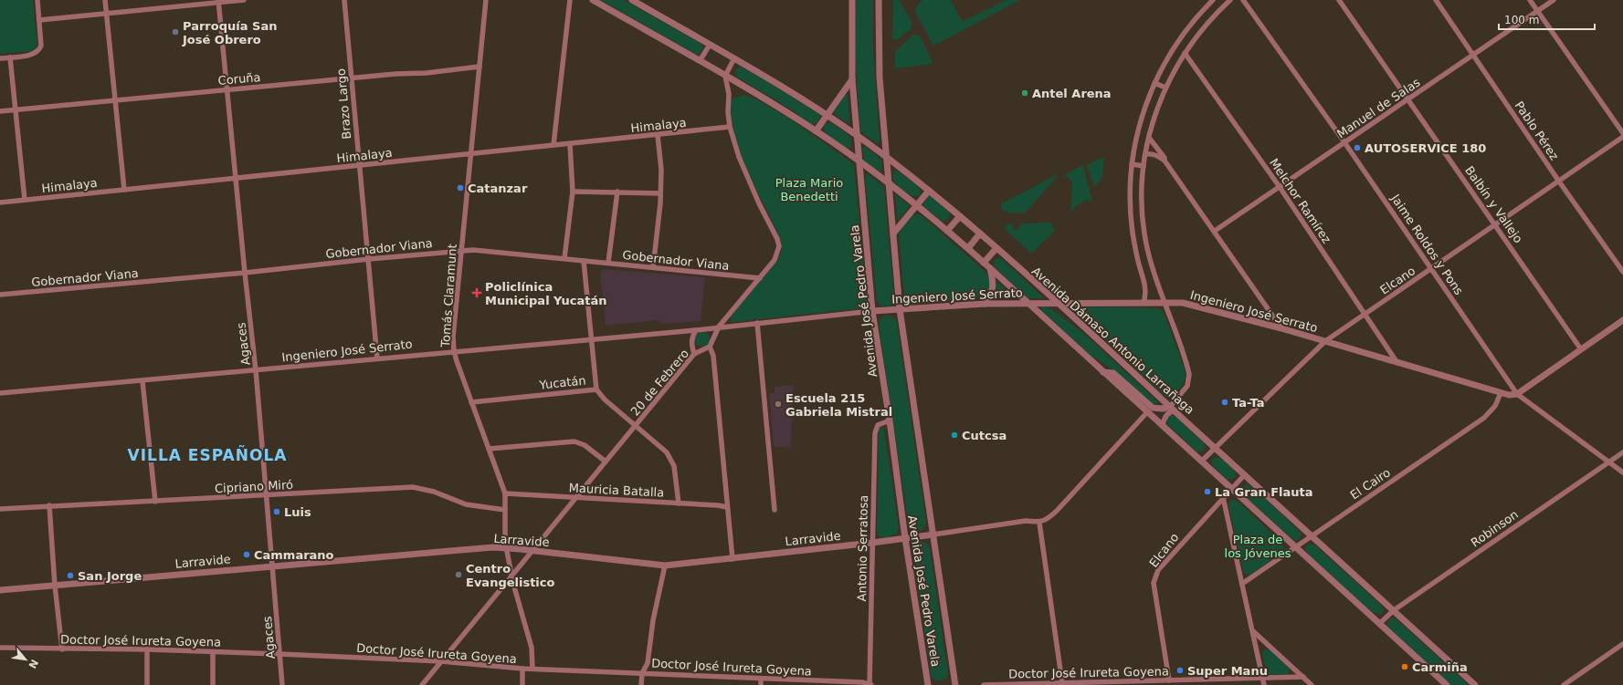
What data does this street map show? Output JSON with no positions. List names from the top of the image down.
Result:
{
  "streets": {
    "street": [
      "Coruña",
      "Brazo Largo",
      "Manuel de Salas",
      "Himalaya",
      "Pablo Pérez",
      "Melchor Ramírez",
      "Balbín y Vallejo",
      "Jaime Roldos y Pons",
      "Gobernador Viana",
      "Elcano",
      "Tomás Claramunt",
      "Ingeniero José Serrato",
      "Avenida José Pedro Varela",
      "Avenida Dámaso Antonio Larrañaga",
      "Agaces",
      "Yucatán",
      "20 de Febrero",
      "El Cairo",
      "Cipriano Miró",
      "Mauricia Batalla",
      "Robinson",
      "Larravide",
      "Antonio Serratosa",
      "Doctor José Irureta Goyena"
    ]
  },
  "crossings": [
    ["Coruña", "Brazo Largo"],
    ["Coruña", "Tomás Claramunt"],
    ["Coruña", "Agaces"],
    ["Brazo Largo", "Himalaya"],
    ["Brazo Largo", "Gobernador Viana"],
    ["Brazo Largo", "Ingeniero José Serrato"],
    ["Manuel de Salas", "Pablo Pérez"],
    ["Manuel de Salas", "Melchor Ramírez"],
    ["Manuel de Salas", "Balbín y Vallejo"],
    ["Manuel de Salas", "Jaime Roldos y Pons"],
    ["Himalaya", "Tomás Claramunt"],
    ["Himalaya", "Agaces"],
    ["Pablo Pérez", "Elcano"],
    ["Melchor Ramírez", "Elcano"],
    ["Melchor Ramírez", "Ingeniero José Serrato"],
    ["Balbín y Vallejo", "Elcano"],
    ["Jaime Roldos y Pons", "Elcano"],
    ["Jaime Roldos y Pons", "Ingeniero José Serrato"],
    ["Jaime Roldos y Pons", "Robinson"],
    ["Gobernador Viana", "Tomás Claramunt"],
    ["Gobernador Viana", "Agaces"],
    ["Elcano", "Ingeniero José Serrato"],
    ["Elcano", "Avenida Dámaso Antonio Larrañaga"],
    ["Elcano", "Doctor José Irureta Goyena"],
    ["Tomás Claramunt", "Ingeniero José Serrato"],
    ["Tomás Claramunt", "Yucatán"],
    ["Tomás Claramunt", "20 de Febrero"],
    ["Tomás Claramunt", "Cipriano Miró"],
    ["Tomás Claramunt", "Mauricia Batalla"],
    ["Tomás Claramunt", "Larravide"],
    ["Tomás Claramunt", "Doctor José Irureta Goyena"],
    ["Ingeniero José Serrato", "Avenida José Pedro Varela"],
    ["Ingeniero José Serrato", "Avenida Dámaso Antonio Larrañaga"],
    ["Ingeniero José Serrato", "Agaces"],
    ["Ingeniero José Serrato", "El Cairo"],
    ["Avenida José Pedro Varela", "Avenida Dámaso Antonio Larrañaga"],
    ["Avenida José Pedro Varela", "Larravide"],
    ["Avenida José Pedro Varela", "Antonio Serratosa"],
    ["Avenida Dámaso Antonio Larrañaga", "El Cairo"],
    ["Avenida Dámaso Antonio Larrañaga", "Robinson"],
    ["Agaces", "Cipriano Miró"],
    ["Agaces", "Larravide"],
    ["Agaces", "Doctor José Irureta Goyena"],
    ["Yucatán", "20 de Febrero"],
    ["Yucatán", "Mauricia Batalla"],
    ["20 de Febrero", "Mauricia Batalla"],
    ["20 de Febrero", "Larravide"],
    ["20 de Febrero", "Doctor José Irureta Goyena"],
    ["Larravide", "Antonio Serratosa"],
    ["Antonio Serratosa", "Doctor José Irureta Goyena"]
  ],
  "districts": ["VILLA ESPAÑOLA"],
  "parks": ["Plaza Mario Benedetti", "Plaza de los Jóvenes"],
  "places": {
    "other": [
      "Parroquía San José Obrero",
      "Antel Arena",
      "AUTOSERVICE 180",
      "Catanzar",
      "Ta-Ta",
      "Escuela 215 Gabriela Mistral",
      "Cutcsa",
      "La Gran Flauta",
      "Luis",
      "Cammarano",
      "Centro Evangelistico",
      "San Jorge",
      "Carmiña",
      "Super Manu"
    ],
    "health": ["Policlínica Municipal Yucatán"]
  },
  "scale_bar": "100 m",
  "north": "bottom right"
}
